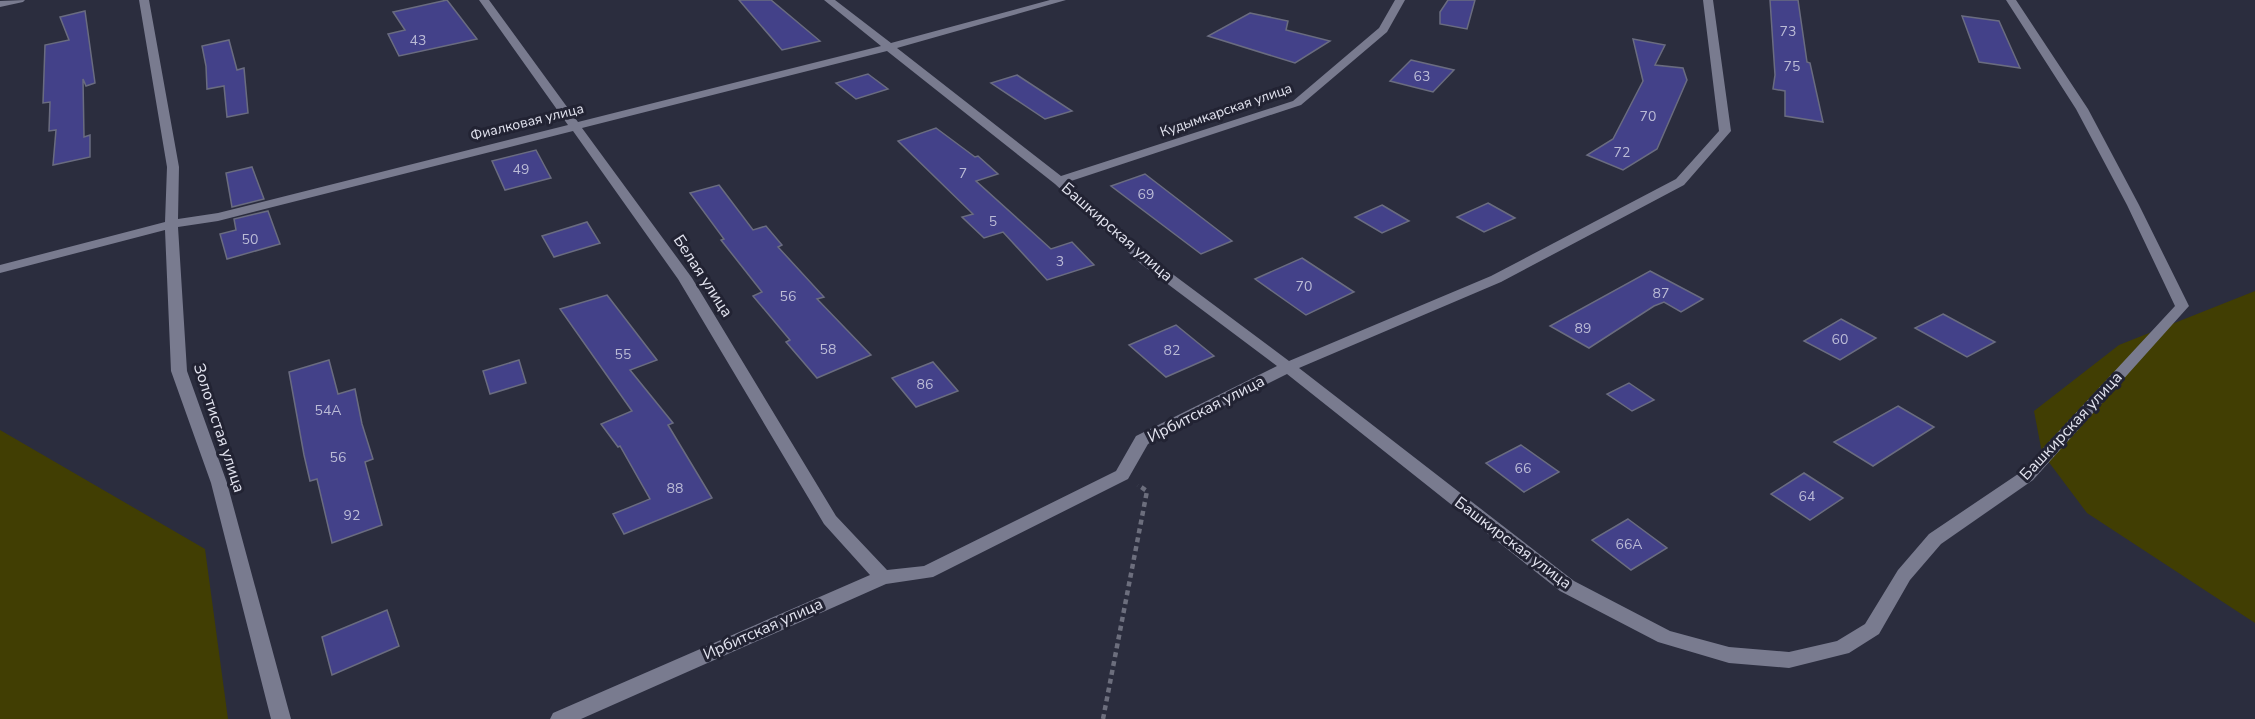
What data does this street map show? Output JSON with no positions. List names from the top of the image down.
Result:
{
  "streets": {
    "street": [
      "Кудымкарская улица",
      "Фиалковая улица",
      "Башкирская улица",
      "Белая улица",
      "Ирбитская улица",
      "Золотистая улица"
    ]
  },
  "crossings": [
    ["Кудымкарская улица", "Башкирская улица"],
    ["Фиалковая улица", "Башкирская улица"],
    ["Фиалковая улица", "Белая улица"],
    ["Фиалковая улица", "Золотистая улица"],
    ["Башкирская улица", "Ирбитская улица"],
    ["Белая улица", "Ирбитская улица"]
  ],
  "house_numbers": [
    "73",
    "43",
    "75",
    "63",
    "70",
    "72",
    "49",
    "7",
    "69",
    "5",
    "50",
    "3",
    "70",
    "87",
    "56",
    "89",
    "60",
    "58",
    "82",
    "55",
    "86",
    "54А",
    "56",
    "66",
    "88",
    "64",
    "92",
    "66А"
  ]
}
